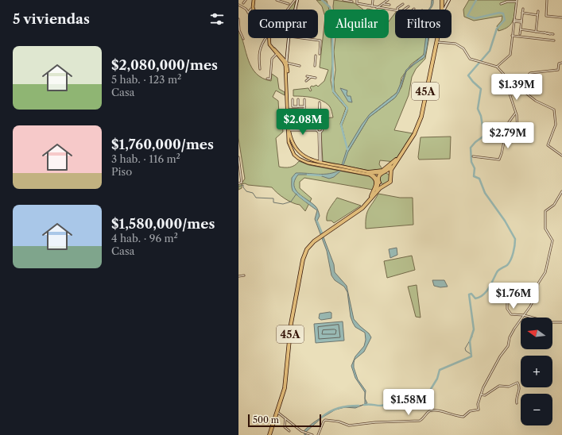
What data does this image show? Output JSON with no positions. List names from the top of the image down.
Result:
{
  "streets": {
    "highway": ["45A"]
  },
  "scale_bar": "500 m",
  "north": "left",
  "page": {
    "heading": "5 viviendas",
    "chip": ["Comprar", "Alquilar", "Filtros"],
    "list": [
      {
        "name": "$2,080,000/mes",
        "note": "5 hab. · 123 m² · Casa"
      },
      {
        "name": "$1,760,000/mes",
        "note": "3 hab. · 116 m² · Piso"
      },
      {
        "name": "$1,580,000/mes",
        "note": "4 hab. · 96 m² · Casa"
      }
    ],
    "price": [
      "$1.39M",
      "$2.08M",
      "$2.79M",
      "$1.76M",
      "$1.58M"
    ],
    "map_buttons": ["+", "−"],
    "scale": "500 m"
  }
}
